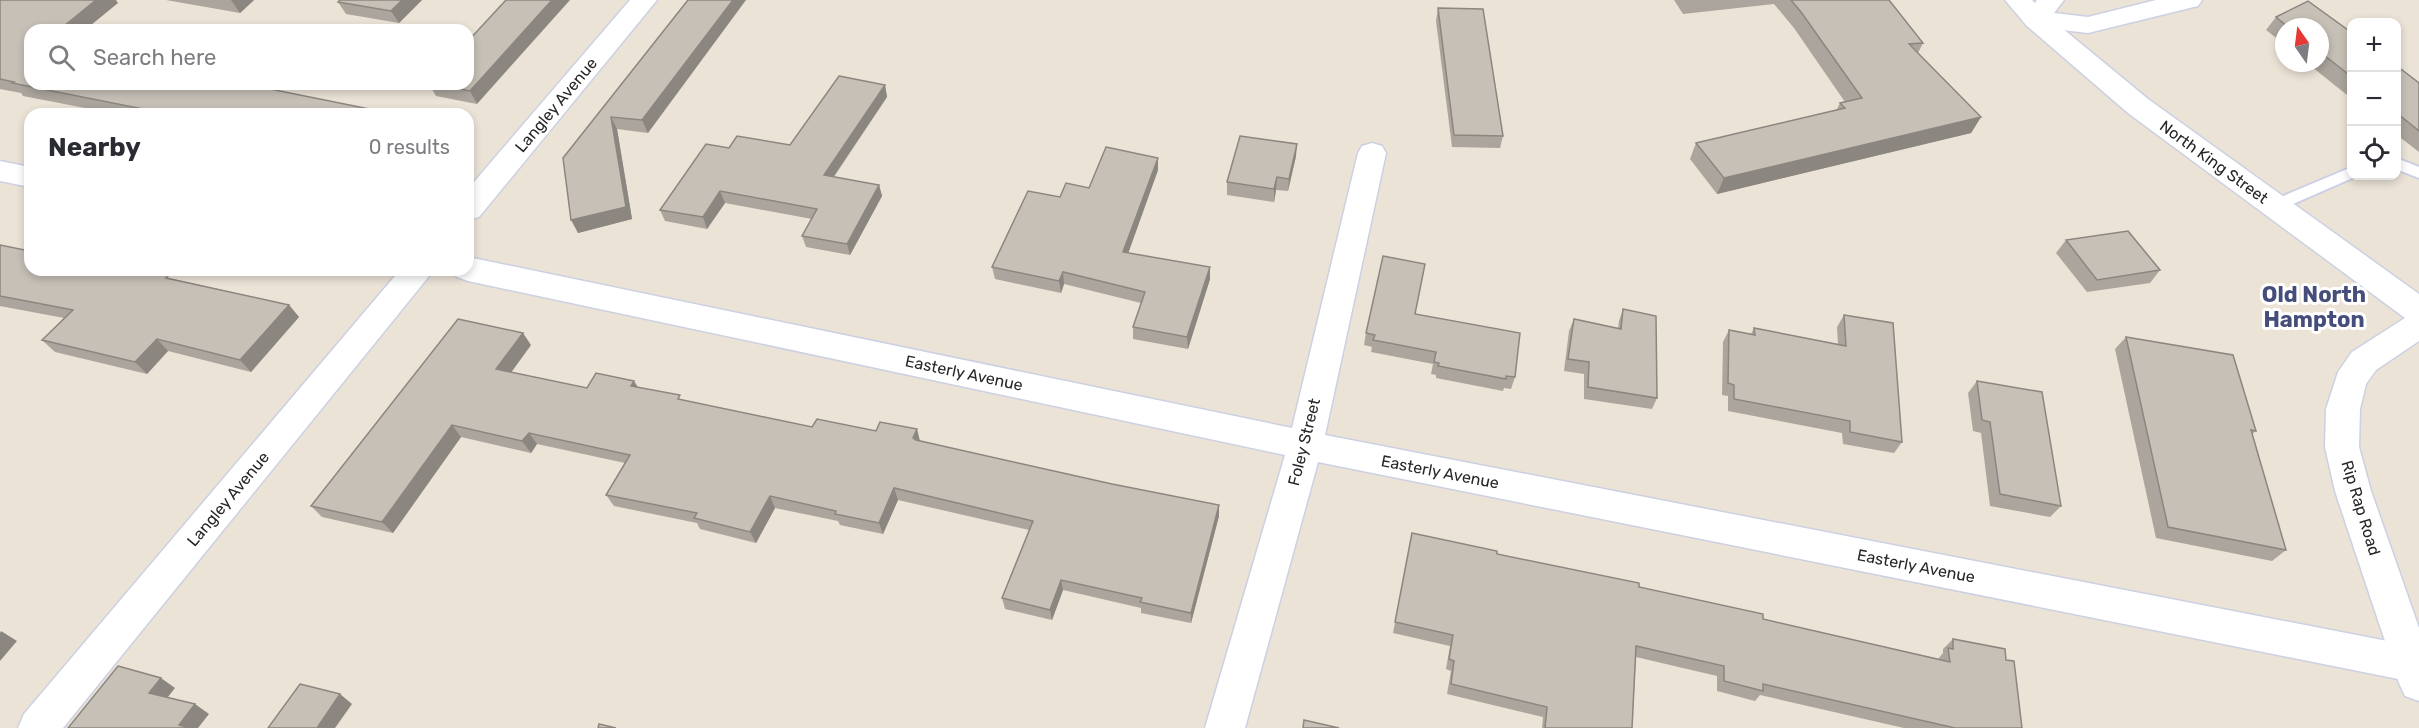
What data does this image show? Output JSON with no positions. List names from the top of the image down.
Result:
{
  "streets": {
    "street": [
      "Langley Avenue",
      "North King Street",
      "Easterly Avenue",
      "Foley Street",
      "Rip Rap Road"
    ]
  },
  "crossings": [
    ["Easterly Avenue", "Foley Street"],
    ["Easterly Avenue", "Rip Rap Road"]
  ],
  "districts": ["Old North Hampton"],
  "north": "top",
  "page": {
    "map_buttons": ["+", "−"],
    "search": "Search here",
    "heading": ["Nearby", "0 results"]
  }
}
